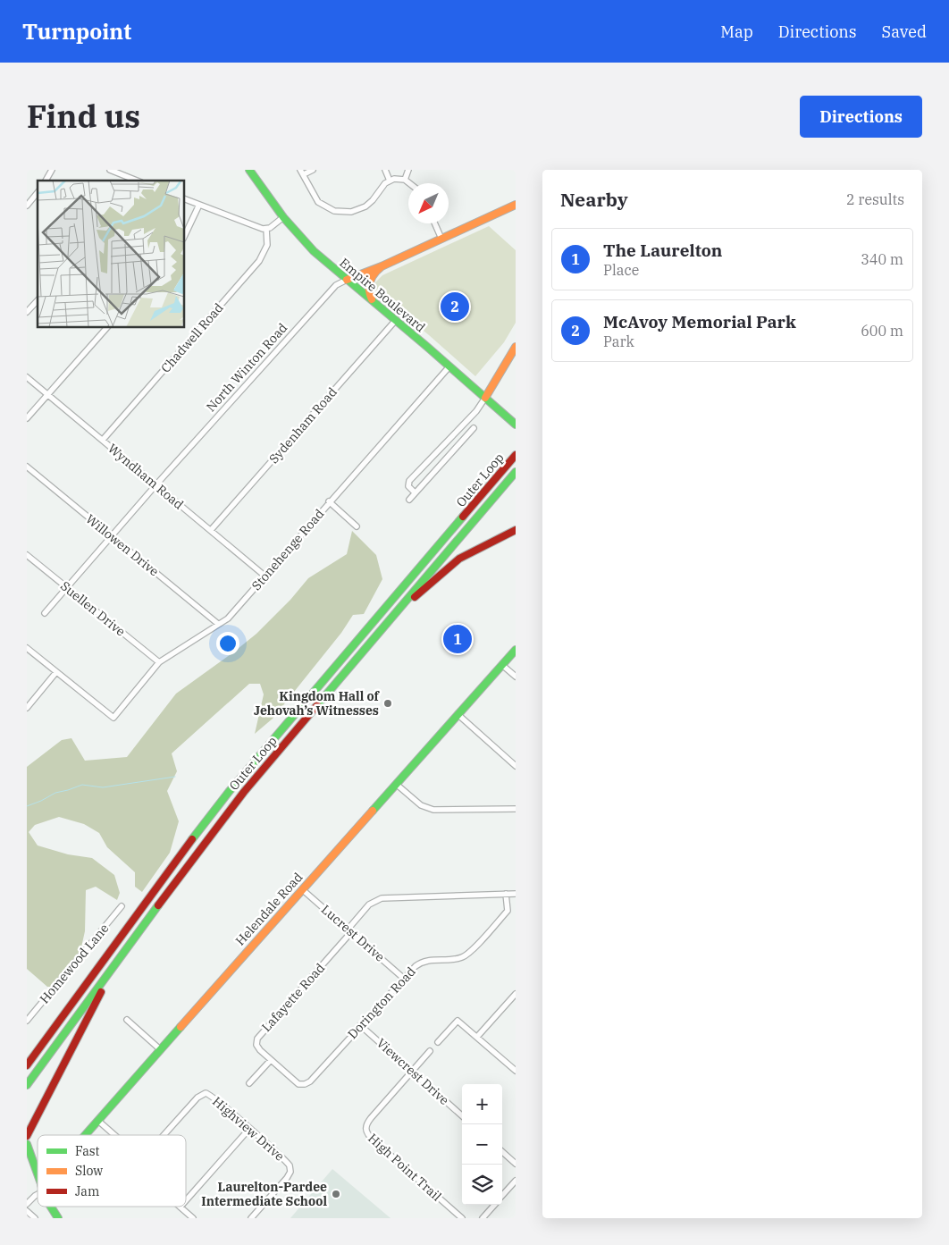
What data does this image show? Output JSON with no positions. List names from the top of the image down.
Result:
{
  "streets": {
    "main road": [
      "Empire Boulevard",
      "North Winton Road",
      "Outer Loop",
      "Helendale Road"
    ],
    "street": [
      "Chadwell Road",
      "Sydenham Road",
      "Wyndham Road",
      "Willowen Drive",
      "Stonehenge Road",
      "Suellen Drive",
      "Lucrest Drive",
      "Homewood Lane",
      "Lafayette Road",
      "Dorington Road",
      "Viewcrest Drive",
      "Highview Drive",
      "High Point Trail"
    ]
  },
  "crossings": [
    ["Empire Boulevard", "North Winton Road"],
    ["Empire Boulevard", "Sydenham Road"],
    ["Empire Boulevard", "Stonehenge Road"],
    ["Chadwell Road", "Wyndham Road"],
    ["North Winton Road", "Wyndham Road"],
    ["North Winton Road", "Willowen Drive"],
    ["North Winton Road", "Suellen Drive"],
    ["Sydenham Road", "Wyndham Road"],
    ["Wyndham Road", "Stonehenge Road"],
    ["Willowen Drive", "Stonehenge Road"],
    ["Stonehenge Road", "Suellen Drive"],
    ["Helendale Road", "Lucrest Drive"],
    ["Lucrest Drive", "Lafayette Road"],
    ["Lucrest Drive", "Dorington Road"],
    ["Lafayette Road", "Dorington Road"],
    ["Dorington Road", "Viewcrest Drive"],
    ["Viewcrest Drive", "High Point Trail"]
  ],
  "places": ["Kingdom Hall of Jehovah’s Witnesses", "Laurelton-Pardee Intermediate School"],
  "legend": ["Fast", "Slow", "Jam"],
  "north": "bottom left",
  "page": {
    "header": "Turnpoint",
    "nav": ["Map", "Directions", "Saved"],
    "title": "Find us",
    "buttons": "Directions",
    "heading": ["Nearby", "2 results"],
    "list": [
      {
        "mark": "1",
        "name": "The Laurelton",
        "note": "Place",
        "value": "340 m"
      },
      {
        "mark": "2",
        "name": "McAvoy Memorial Park",
        "note": "Park",
        "value": "600 m"
      }
    ],
    "pins": ["2", "1"],
    "map_buttons": ["+", "−"]
  }
}
